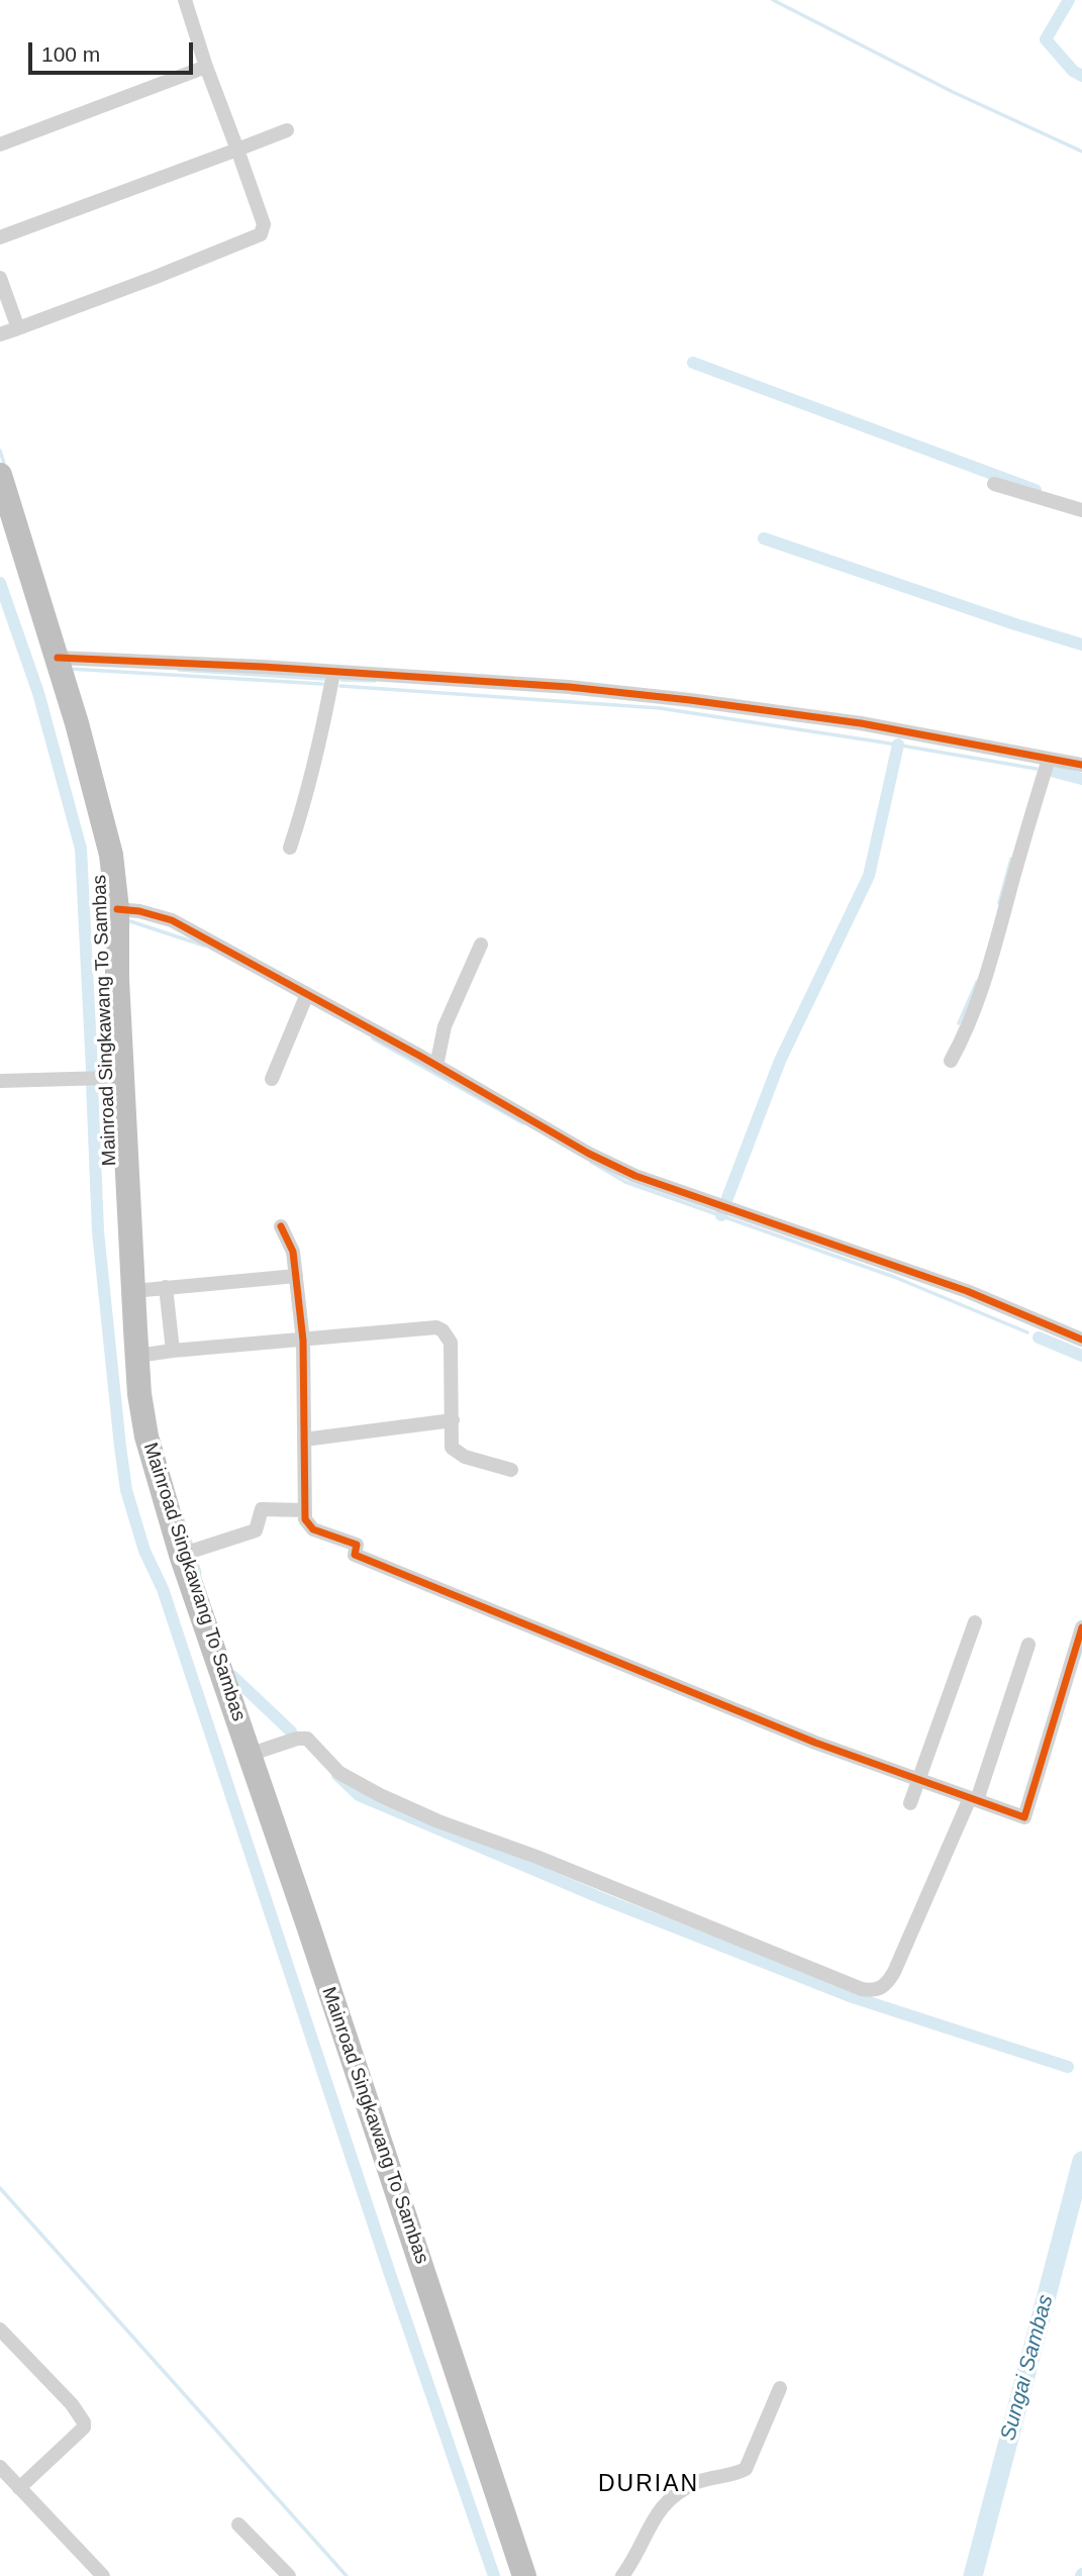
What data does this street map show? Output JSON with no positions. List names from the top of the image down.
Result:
{
  "streets": {
    "highway": ["Mainroad Singkawang To Sambas"]
  },
  "districts": ["DURIAN"],
  "water": ["Sungai Sambas"],
  "scale_bar": "100 m"
}
